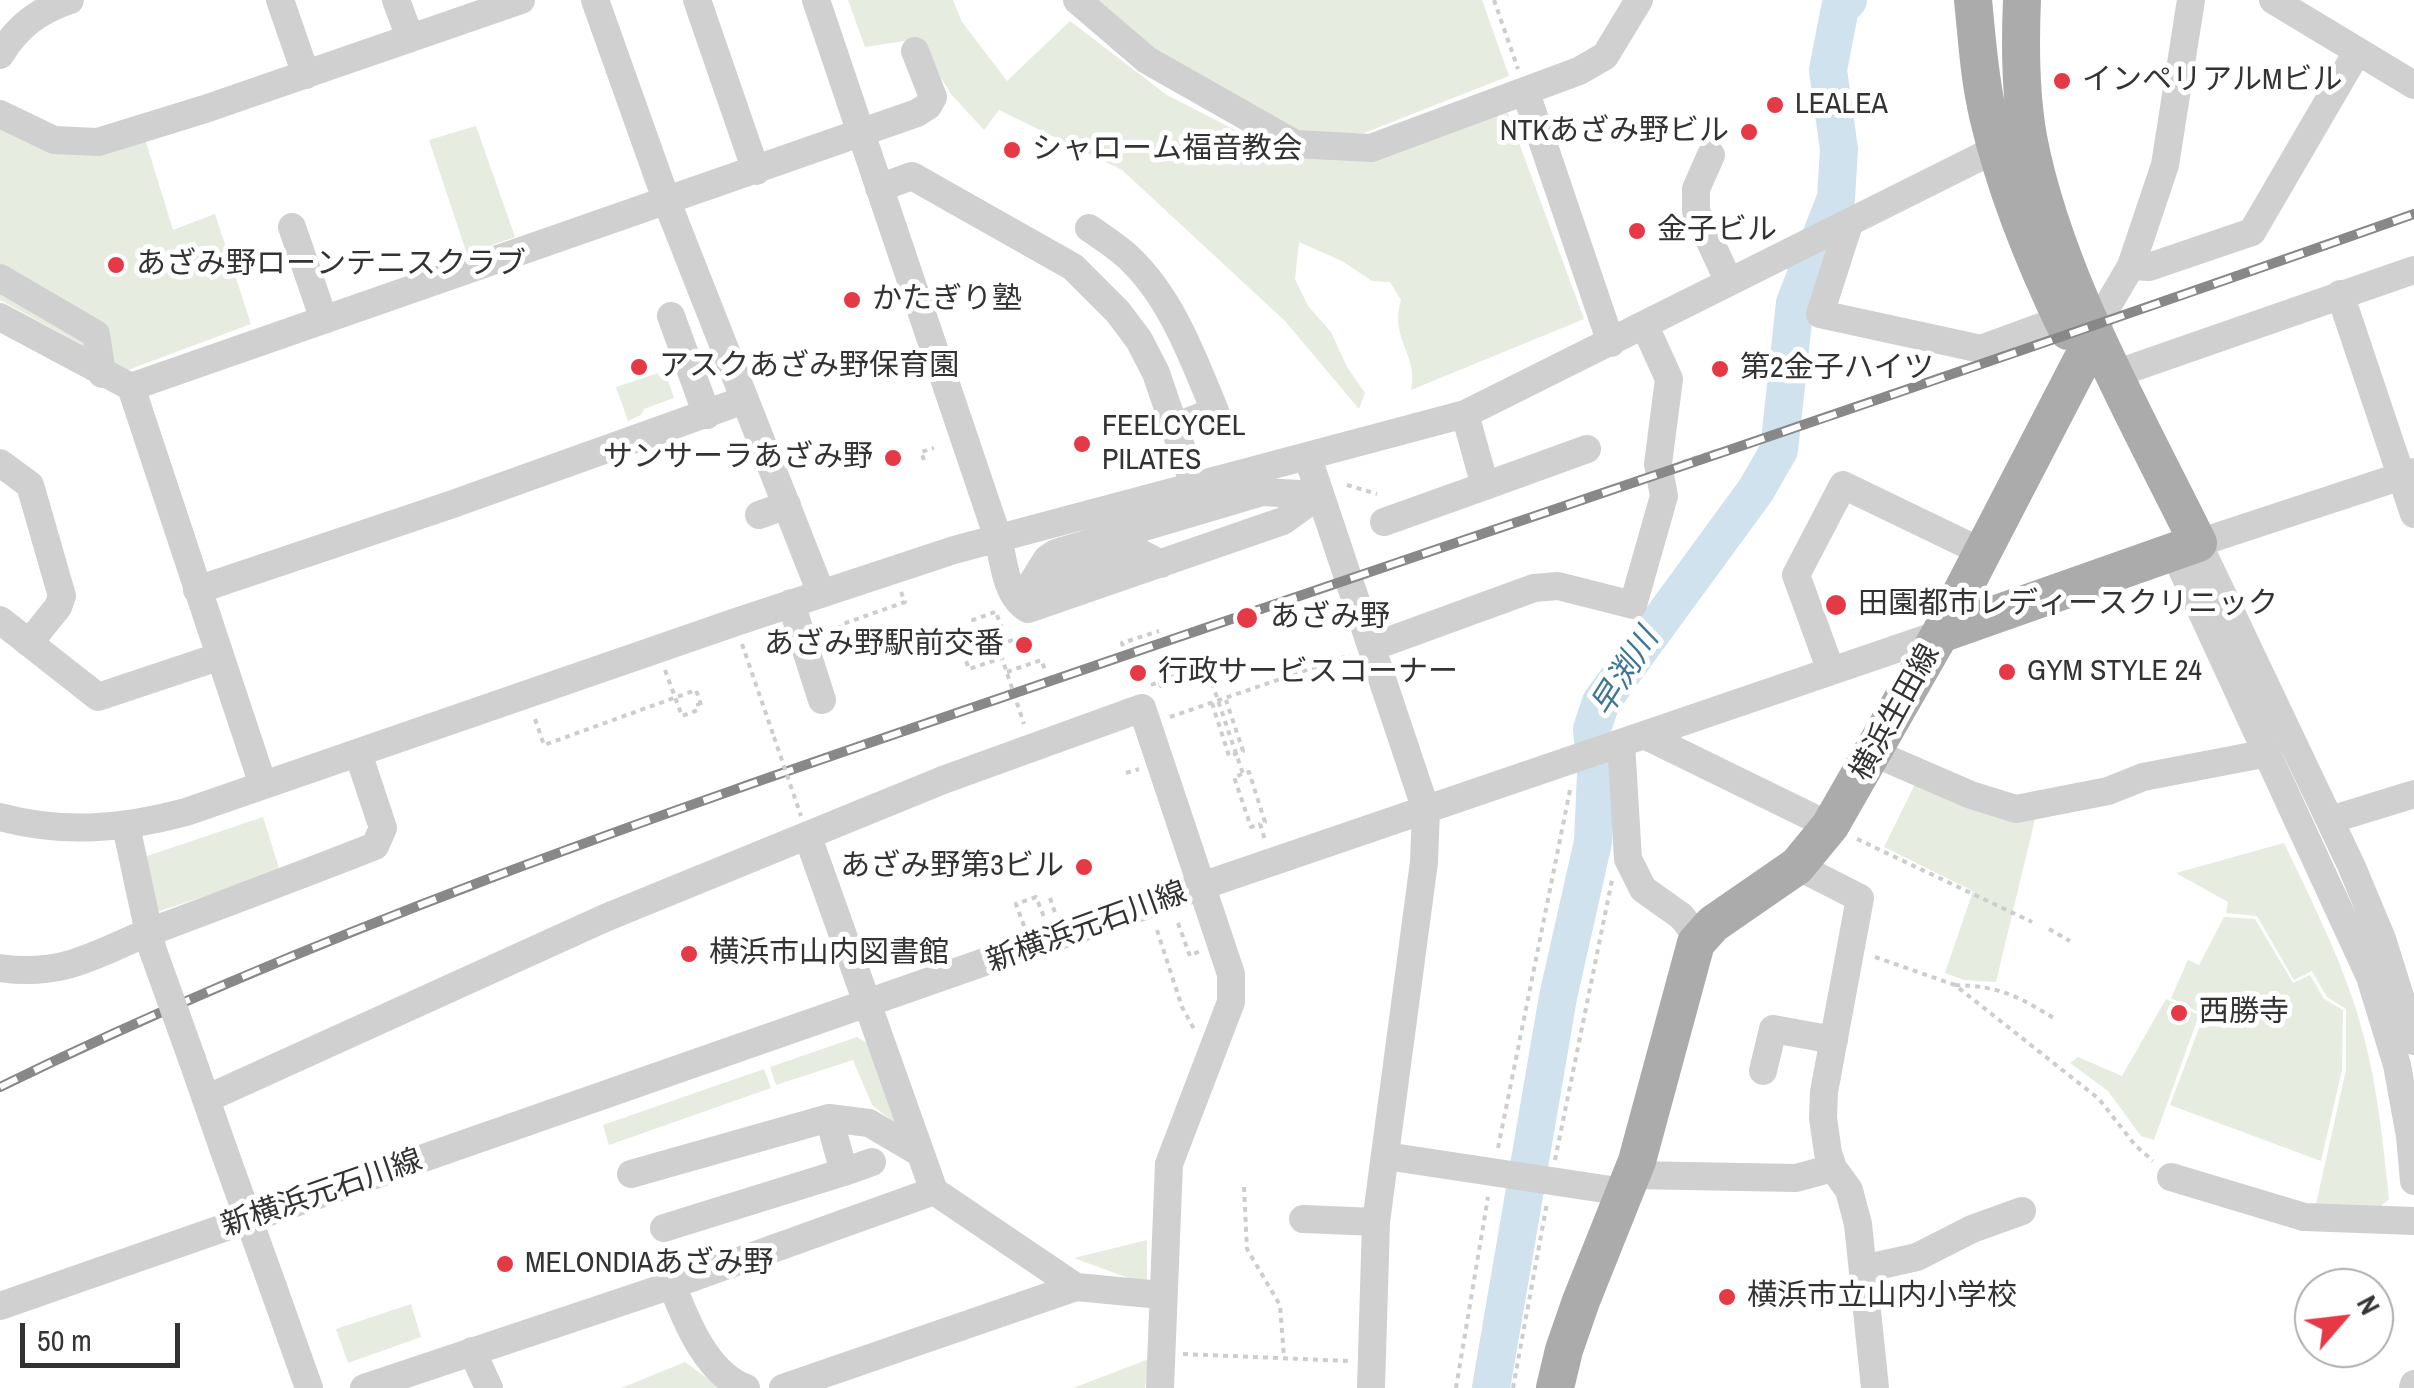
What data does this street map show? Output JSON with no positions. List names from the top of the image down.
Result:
{
  "streets": {
    "main road": ["横浜生田線", "新横浜元石川線"]
  },
  "crossings": [
    ["横浜生田線", "新横浜元石川線"]
  ],
  "water": ["早渕川"],
  "places": [
    "インペリアルMビル",
    "LEALEA",
    "NTKあざみ野ビル",
    "シャローム福音教会",
    "金子ビル",
    "あざみ野ローンテニスクラブ",
    "かたぎり塾",
    "アスクあざみ野保育園",
    "第2金子ハイツ",
    "FEELCYCEL PILATES",
    "サンサーラあざみ野",
    "田園都市レディースクリニック",
    "あざみ野",
    "あざみ野駅前交番",
    "GYM STYLE 24",
    "行政サービスコーナー",
    "あざみ野第3ビル",
    "横浜市山内図書館",
    "西勝寺",
    "MELONDIAあざみ野",
    "横浜市立山内小学校"
  ],
  "scale_bar": "50 m",
  "north": "top right"
}
